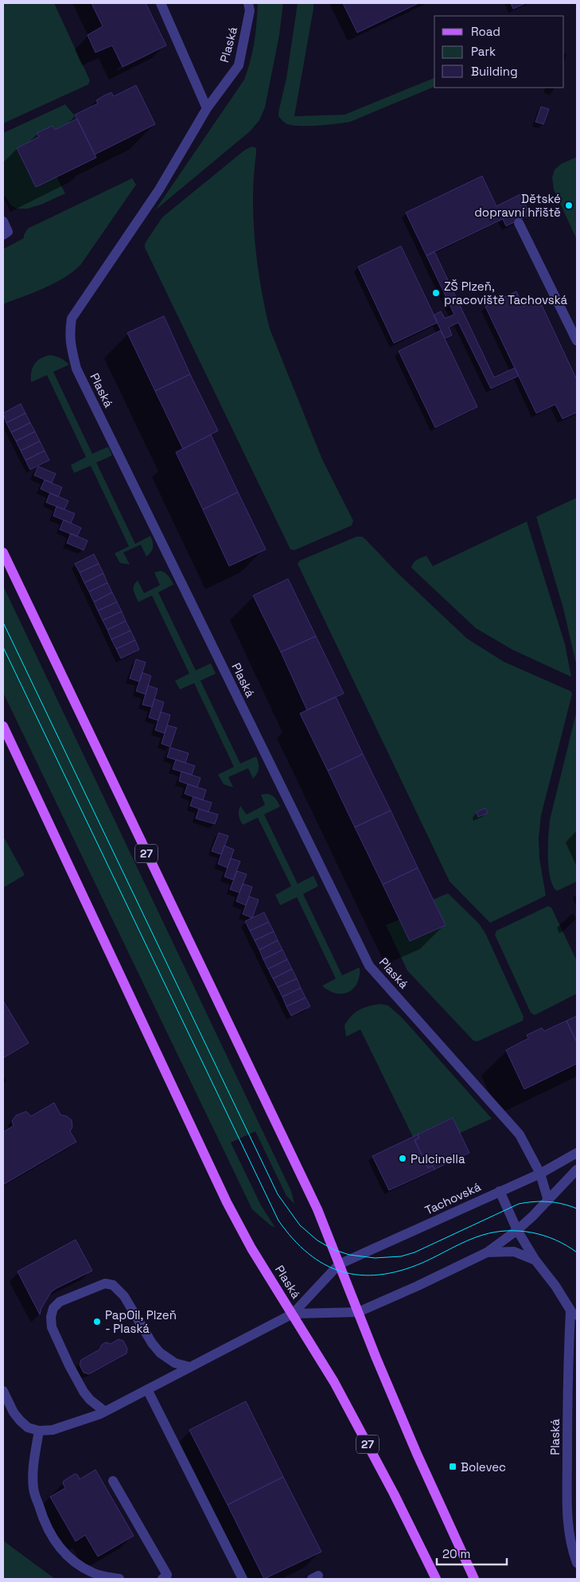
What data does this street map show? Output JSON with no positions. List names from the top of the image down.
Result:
{
  "streets": {
    "main road": ["Plaská", "27"],
    "street": ["Tachovská"]
  },
  "crossings": [
    ["Plaská", "27"],
    ["Plaská", "Tachovská"],
    ["27", "Tachovská"]
  ],
  "places": {
    "other": [
      "Dětské dopravní hřiště",
      "ZŠ Plzeň, pracoviště Tachovská",
      "Pulcinella",
      "PapOil, Plzeň - Plaská"
    ],
    "transit": ["Bolevec"]
  },
  "legend": ["Road", "Park", "Building"],
  "scale_bar": "20 m"
}
